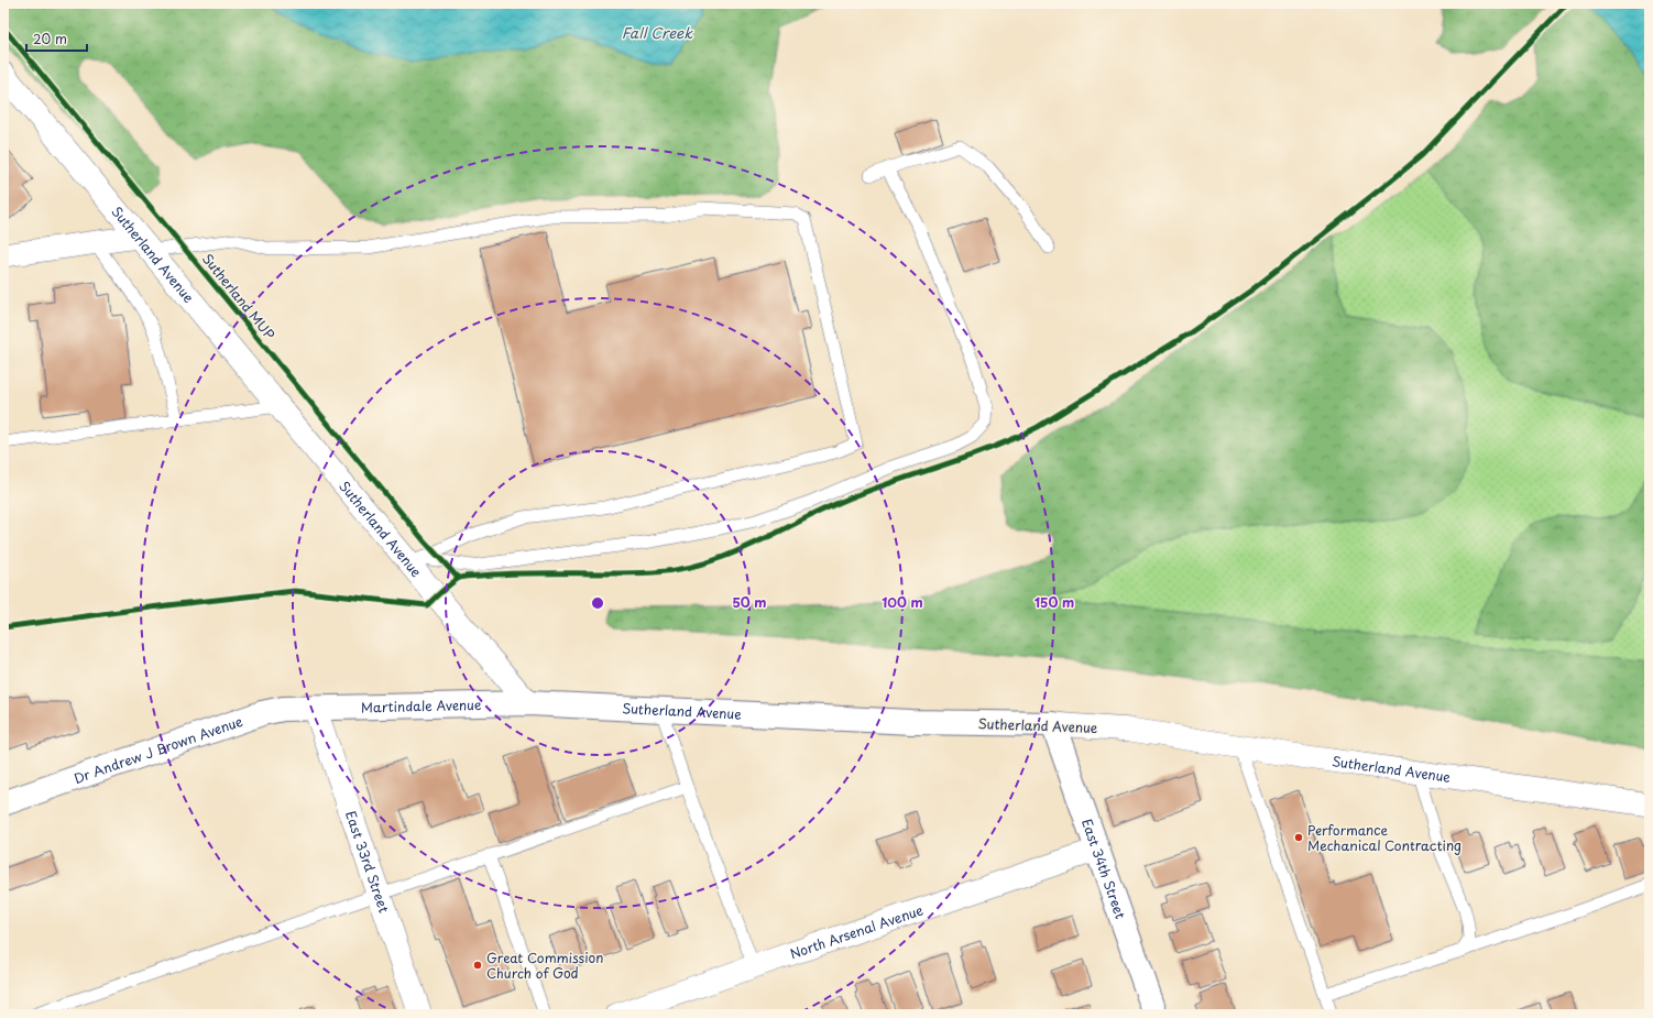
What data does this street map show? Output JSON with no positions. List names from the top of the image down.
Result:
{
  "streets": {
    "main road": [
      "Sutherland Avenue",
      "Martindale Avenue",
      "Dr Andrew J Brown Avenue",
      "East 34th Street"
    ],
    "street": ["East 33rd Street", "North Arsenal Avenue"],
    "cycle path": ["Sutherland MUP"]
  },
  "crossings": [
    ["Sutherland Avenue", "Martindale Avenue"],
    ["Sutherland Avenue", "East 34th Street"],
    ["Martindale Avenue", "Dr Andrew J Brown Avenue"],
    ["Martindale Avenue", "East 33rd Street"],
    ["Dr Andrew J Brown Avenue", "East 33rd Street"],
    ["East 34th Street", "North Arsenal Avenue"]
  ],
  "water": ["Fall Creek"],
  "places": ["Performance Mechanical Contracting", "Great Commission Church of God"],
  "scale_bar": "20 m",
  "rings": ["50 m", "100 m", "150 m"]
}
